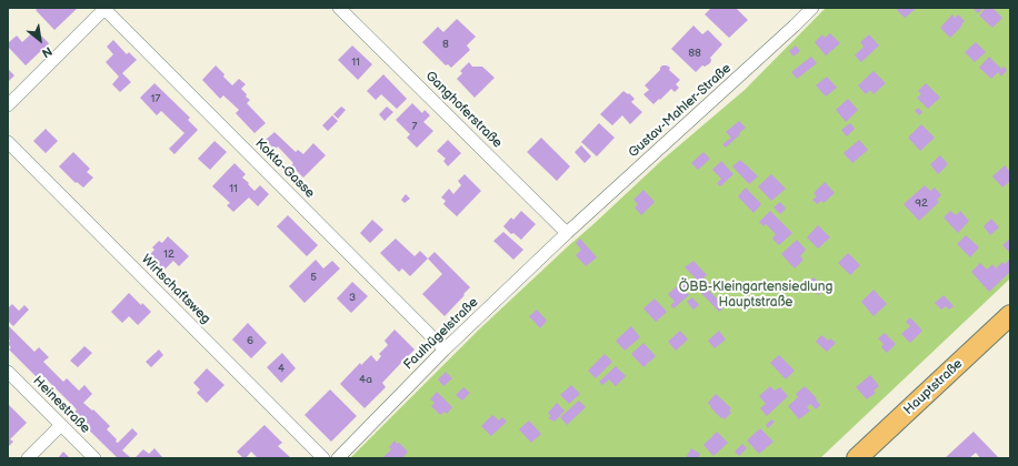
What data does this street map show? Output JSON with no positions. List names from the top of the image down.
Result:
{
  "streets": {
    "main road": ["Hauptstraße"],
    "street": [
      "Ganghoferstraße",
      "Gustav-Mahler-Straße",
      "Kokta-Gasse",
      "Wirtschaftsweg",
      "Faulhügelstraße",
      "Heinestraße"
    ]
  },
  "crossings": [
    ["Ganghoferstraße", "Gustav-Mahler-Straße"],
    ["Ganghoferstraße", "Faulhügelstraße"],
    ["Gustav-Mahler-Straße", "Faulhügelstraße"],
    ["Kokta-Gasse", "Faulhügelstraße"]
  ],
  "parks": ["ÖBB-Kleingartensiedlung Hauptstraße"],
  "house_numbers": [
    "8",
    "88",
    "11",
    "17",
    "7",
    "11",
    "92",
    "12",
    "5",
    "3",
    "6",
    "4",
    "4a"
  ],
  "north": "bottom right"
}
